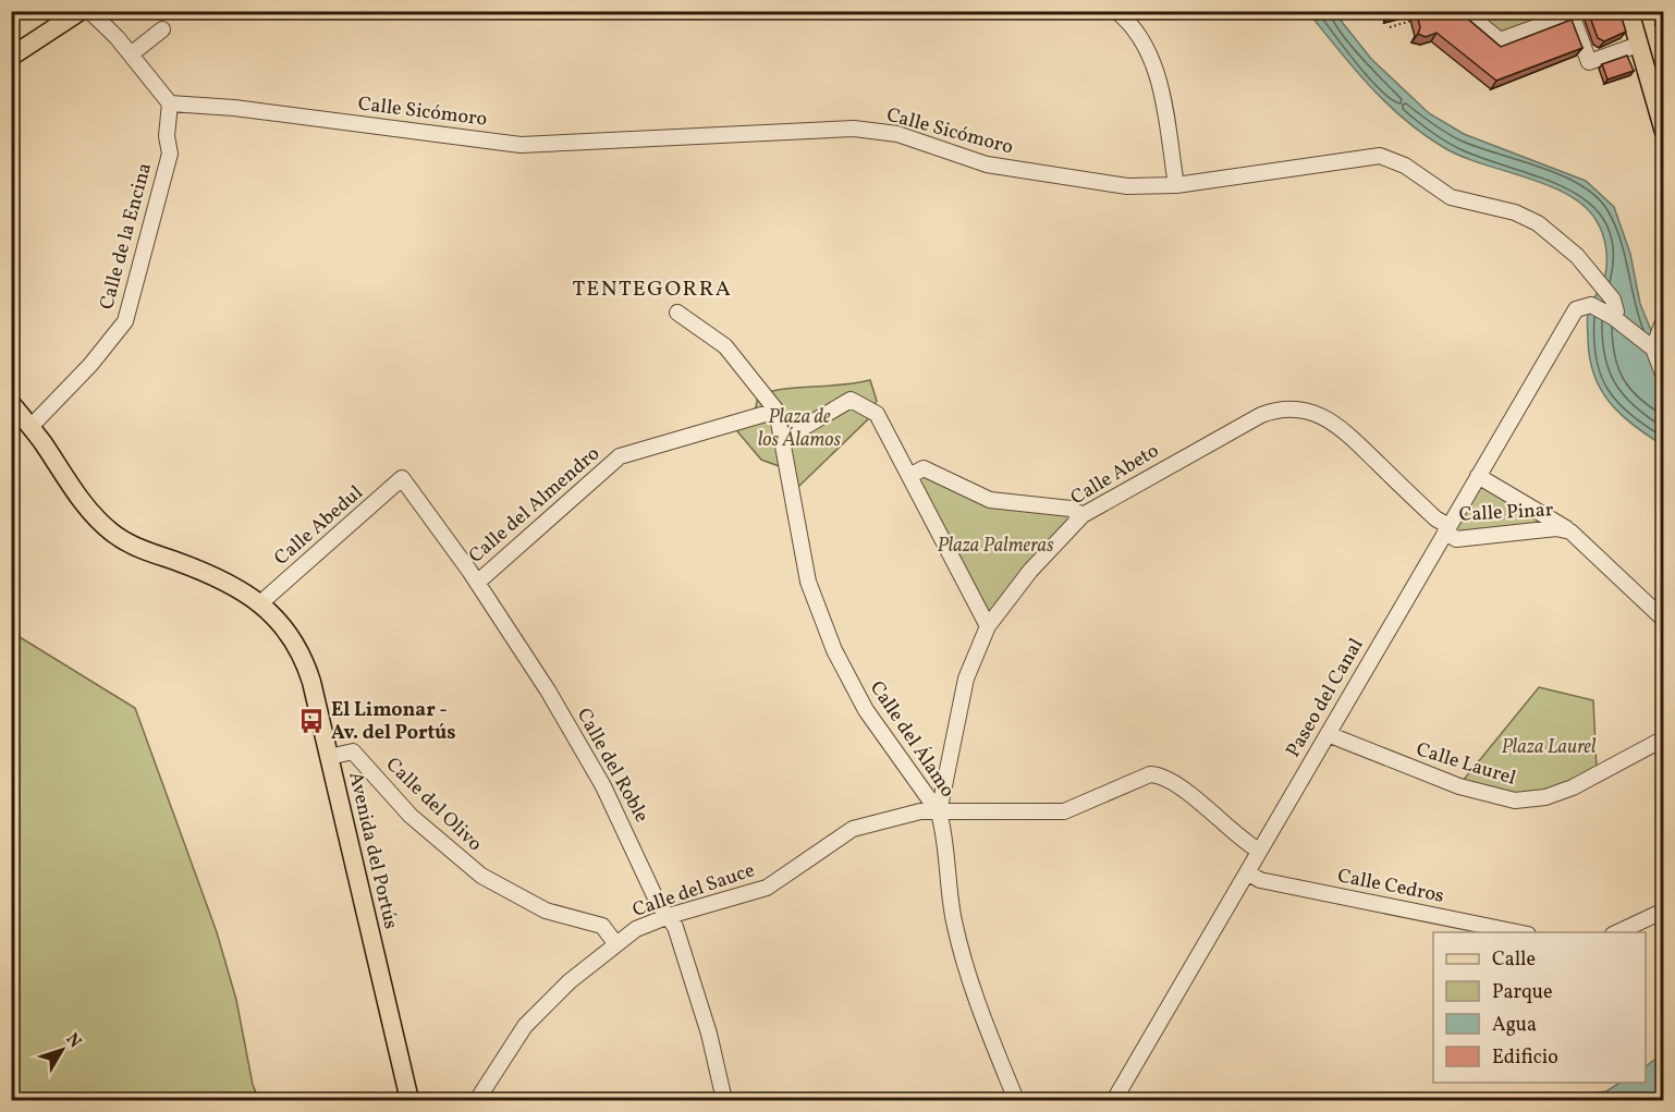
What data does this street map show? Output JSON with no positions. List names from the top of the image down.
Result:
{
  "streets": {
    "main road": ["Avenida del Portús"],
    "street": [
      "Calle Sicómoro",
      "Calle de la Encina",
      "Calle Abeto",
      "Calle del Almendro",
      "Calle Pinar",
      "Calle Abedul",
      "Paseo del Canal",
      "Calle del Álamo",
      "Calle Laurel",
      "Calle del Roble",
      "Calle del Olivo",
      "Calle Cedros",
      "Calle del Sauce"
    ]
  },
  "crossings": [
    ["Calle Sicómoro", "Calle de la Encina"],
    ["Calle Sicómoro", "Paseo del Canal"],
    ["Calle de la Encina", "Avenida del Portús"],
    ["Calle Abeto", "Calle Pinar"],
    ["Calle Abeto", "Paseo del Canal"],
    ["Calle Abeto", "Calle del Álamo"],
    ["Calle Abeto", "Calle del Sauce"],
    ["Calle del Almendro", "Calle del Roble"],
    ["Calle Pinar", "Paseo del Canal"],
    ["Calle Abedul", "Calle del Roble"],
    ["Calle Abedul", "Avenida del Portús"],
    ["Paseo del Canal", "Calle Laurel"],
    ["Paseo del Canal", "Calle Cedros"],
    ["Paseo del Canal", "Calle del Sauce"],
    ["Calle del Álamo", "Calle del Sauce"],
    ["Calle del Roble", "Calle del Sauce"],
    ["Calle del Olivo", "Avenida del Portús"],
    ["Calle del Olivo", "Calle del Sauce"]
  ],
  "districts": ["TENTEGORRA"],
  "parks": ["Plaza de los Álamos", "Plaza Palmeras", "Plaza Laurel"],
  "places": {
    "bus stop": ["El Limonar - Av. del Portús"]
  },
  "legend": [
    "Calle",
    "Parque",
    "Agua",
    "Edificio"
  ],
  "north": "top right"
}
